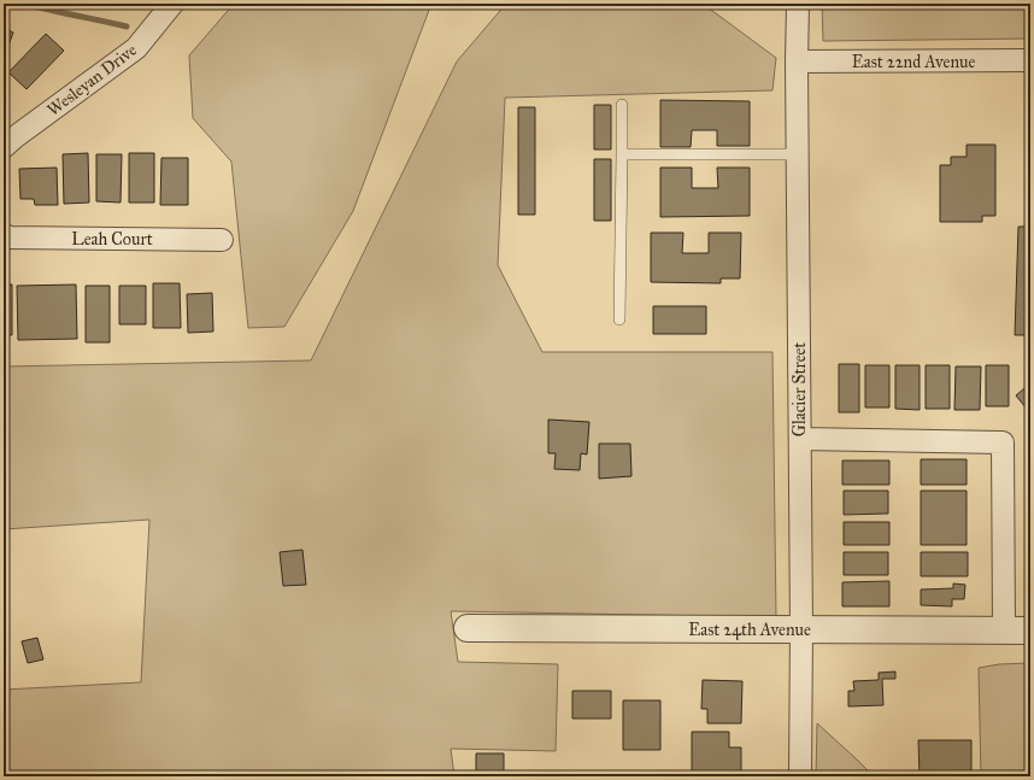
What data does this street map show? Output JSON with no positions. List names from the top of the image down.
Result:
{
  "streets": {
    "street": [
      "East 22nd Avenue",
      "Wesleyan Drive",
      "Leah Court",
      "Glacier Street",
      "East 24th Avenue"
    ]
  },
  "crossings": [
    ["East 22nd Avenue", "Glacier Street"],
    ["Glacier Street", "East 24th Avenue"]
  ]
}
